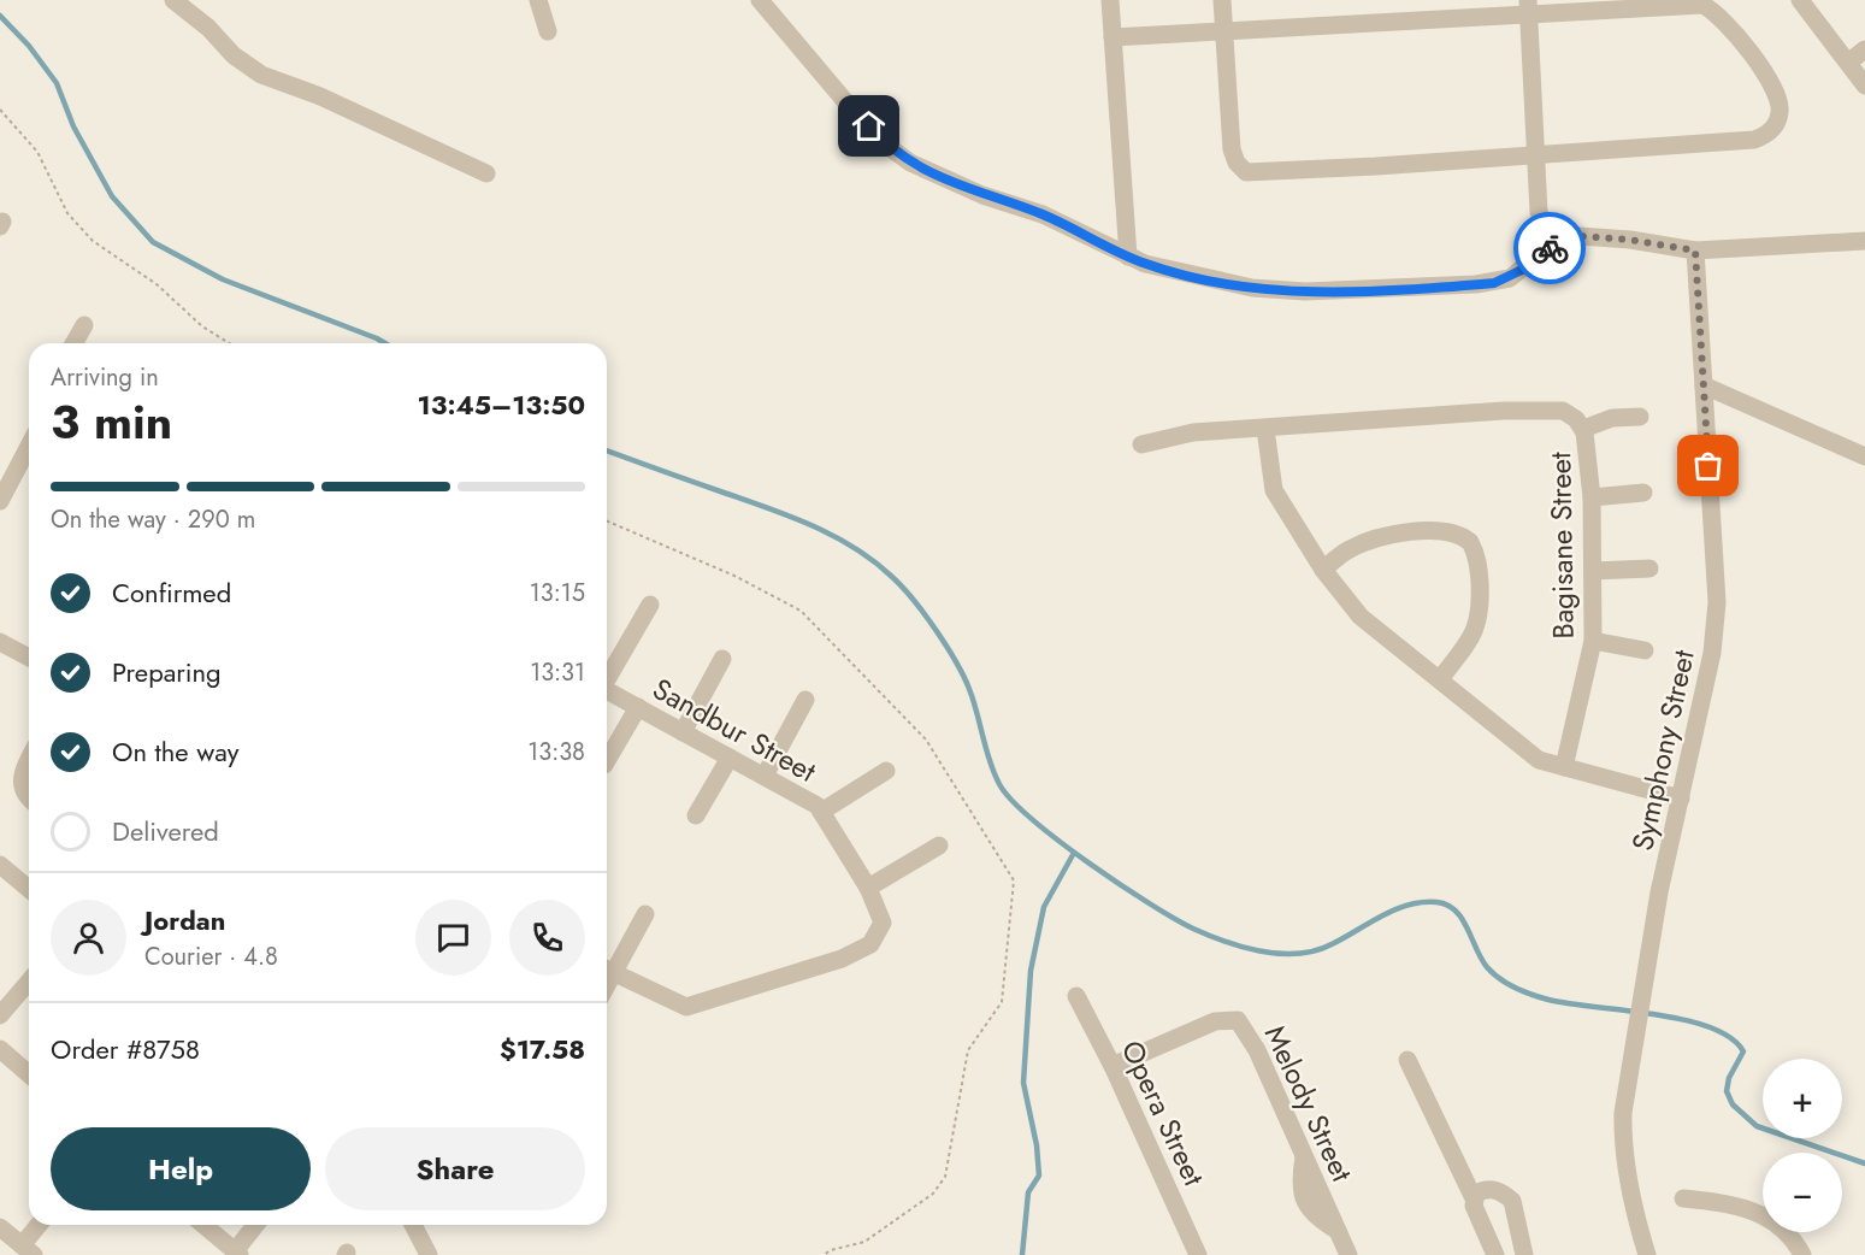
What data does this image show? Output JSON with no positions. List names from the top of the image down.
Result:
{
  "streets": {
    "street": [
      "Bagisane Street",
      "Sandbur Street",
      "Symphony Street",
      "Melody Street",
      "Opera Street"
    ]
  },
  "crossings": [
    ["Melody Street", "Opera Street"]
  ],
  "page": {
    "heading": ["3 min", "Arriving in", "13:45–13:50"],
    "panel": [
      "Jordan",
      "Courier · 4.8",
      "Order #8758",
      "$17.58"
    ],
    "bar": "On the way · 290 m",
    "list": [
      ["Confirmed", "13:15"],
      ["Preparing", "13:31"],
      ["On the way", "13:38"],
      "Delivered"
    ],
    "map_buttons": ["+", "−"],
    "buttons": ["Help", "Share"]
  }
}
